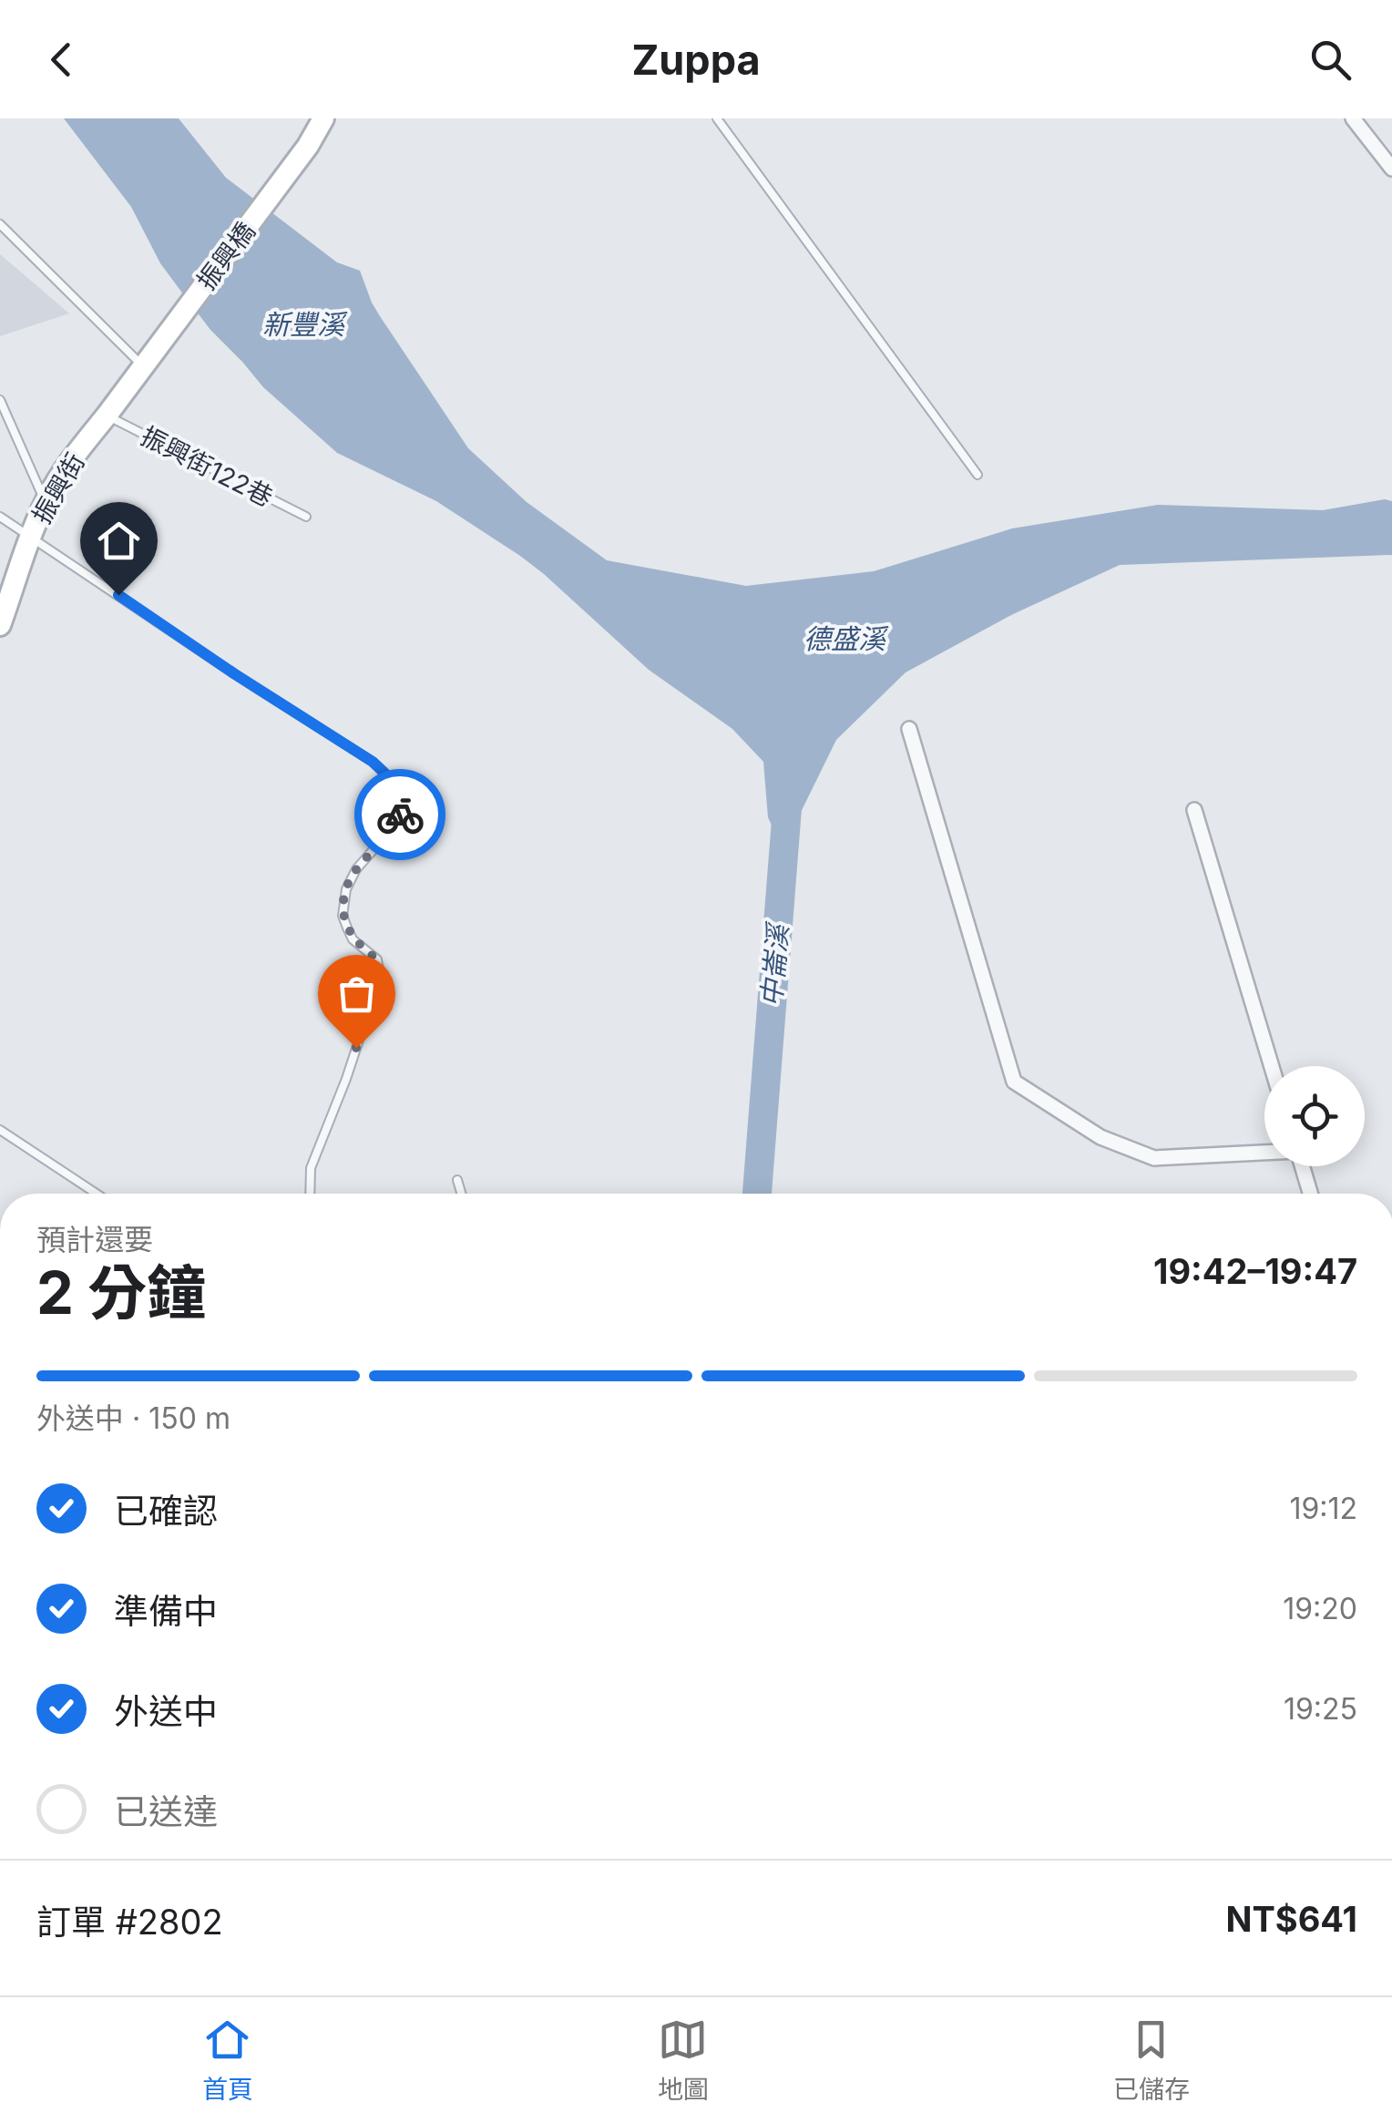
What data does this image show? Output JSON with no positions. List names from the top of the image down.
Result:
{
  "streets": {
    "street": ["振興橋", "振興街"],
    "lane": ["振興街122巷"]
  },
  "crossings": [
    ["振興橋", "振興街"],
    ["振興街122巷", "振興街"]
  ],
  "water": ["新豐溪", "德盛溪", "中崙溪"],
  "page": {
    "header": "Zuppa",
    "heading": ["2 分鐘", "預計還要", "19:42–19:47"],
    "panel": ["訂單 #2802", "NT$641"],
    "bar": "外送中 · 150 m",
    "list": [
      ["已確認", "19:12"],
      ["準備中", "19:20"],
      ["外送中", "19:25"],
      "已送達"
    ],
    "tabs": ["首頁", "地圖", "已儲存"]
  }
}
